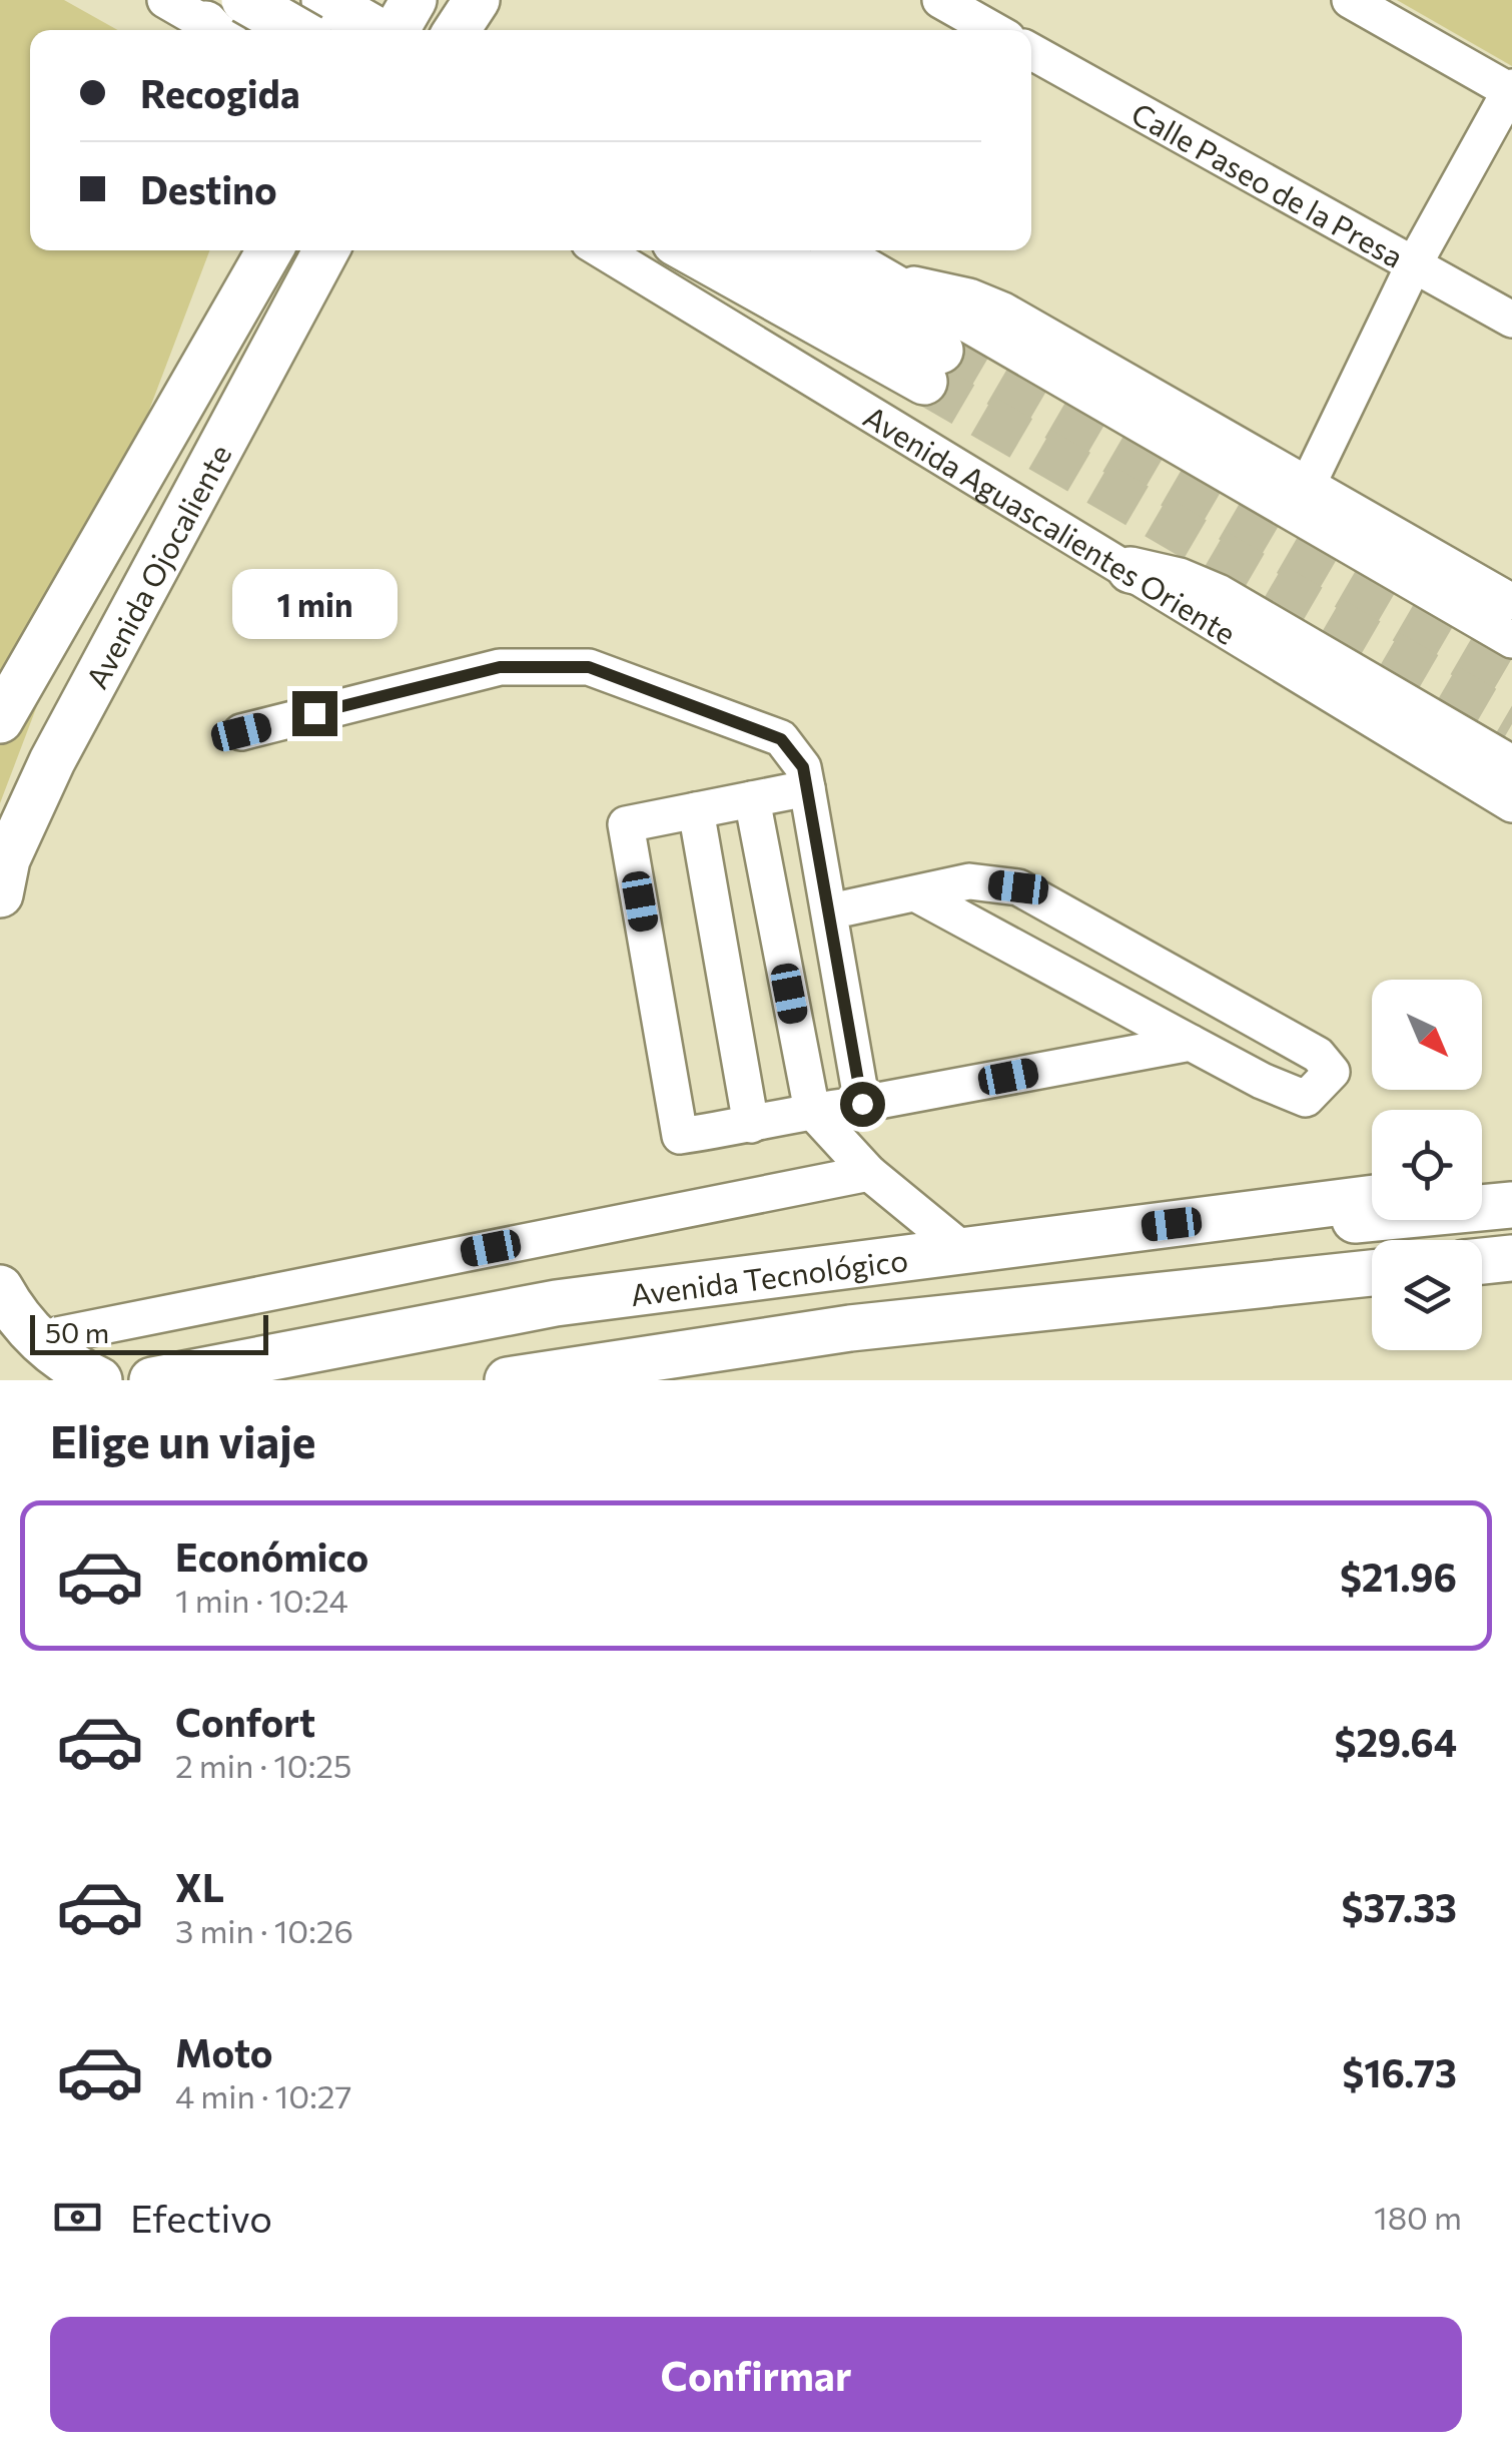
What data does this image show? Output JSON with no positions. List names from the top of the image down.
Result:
{
  "streets": {
    "main road": ["Avenida Aguascalientes Oriente", "Avenida Ojocaliente", "Avenida Tecnológico"],
    "street": ["Calle Paseo de la Presa"]
  },
  "scale_bar": "50 m",
  "north": "bottom right",
  "page": {
    "banner": ["Recogida", "Destino"],
    "bubble": "1 min",
    "scale": "50 m",
    "heading": "Elige un viaje",
    "list": [
      {
        "name": "Económico",
        "note": "1 min · 10:24",
        "value": "$21.96"
      },
      {
        "name": "Confort",
        "note": "2 min · 10:25",
        "value": "$29.64"
      },
      {
        "name": "XL",
        "note": "3 min · 10:26",
        "value": "$37.33"
      },
      {
        "name": "Moto",
        "note": "4 min · 10:27",
        "value": "$16.73"
      }
    ],
    "pay": ["Efectivo", "180 m"],
    "buttons": "Confirmar"
  }
}
